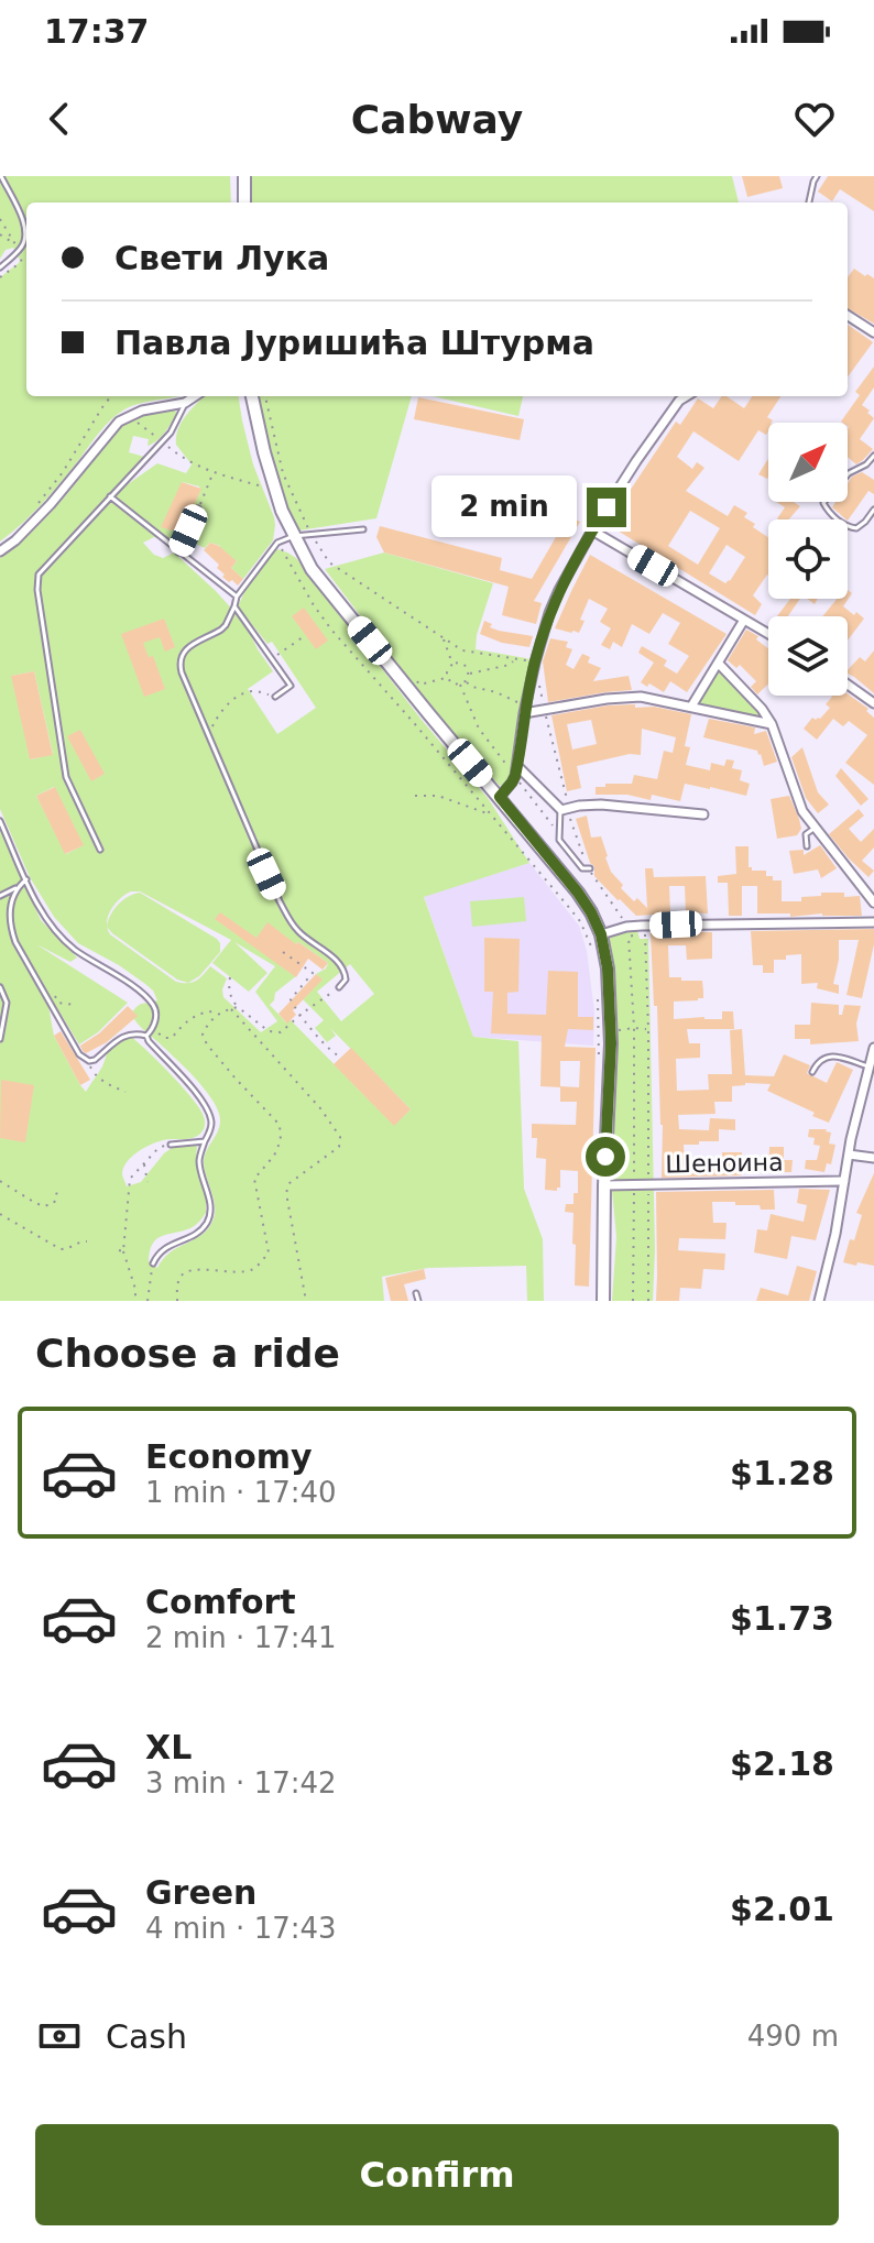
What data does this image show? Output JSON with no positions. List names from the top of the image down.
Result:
{
  "streets": {
    "street": ["Шеноина"]
  },
  "north": "top right",
  "page": {
    "status": "17:37",
    "header": "Cabway",
    "banner": ["Свети Лука", "Павла Јуришића Штурма"],
    "bubble": "2 min",
    "heading": "Choose a ride",
    "list": [
      {
        "name": "Economy",
        "note": "1 min · 17:40",
        "value": "$1.28"
      },
      {
        "name": "Comfort",
        "note": "2 min · 17:41",
        "value": "$1.73"
      },
      {
        "name": "XL",
        "note": "3 min · 17:42",
        "value": "$2.18"
      },
      {
        "name": "Green",
        "note": "4 min · 17:43",
        "value": "$2.01"
      }
    ],
    "pay": ["Cash", "490 m"],
    "buttons": "Confirm"
  }
}
